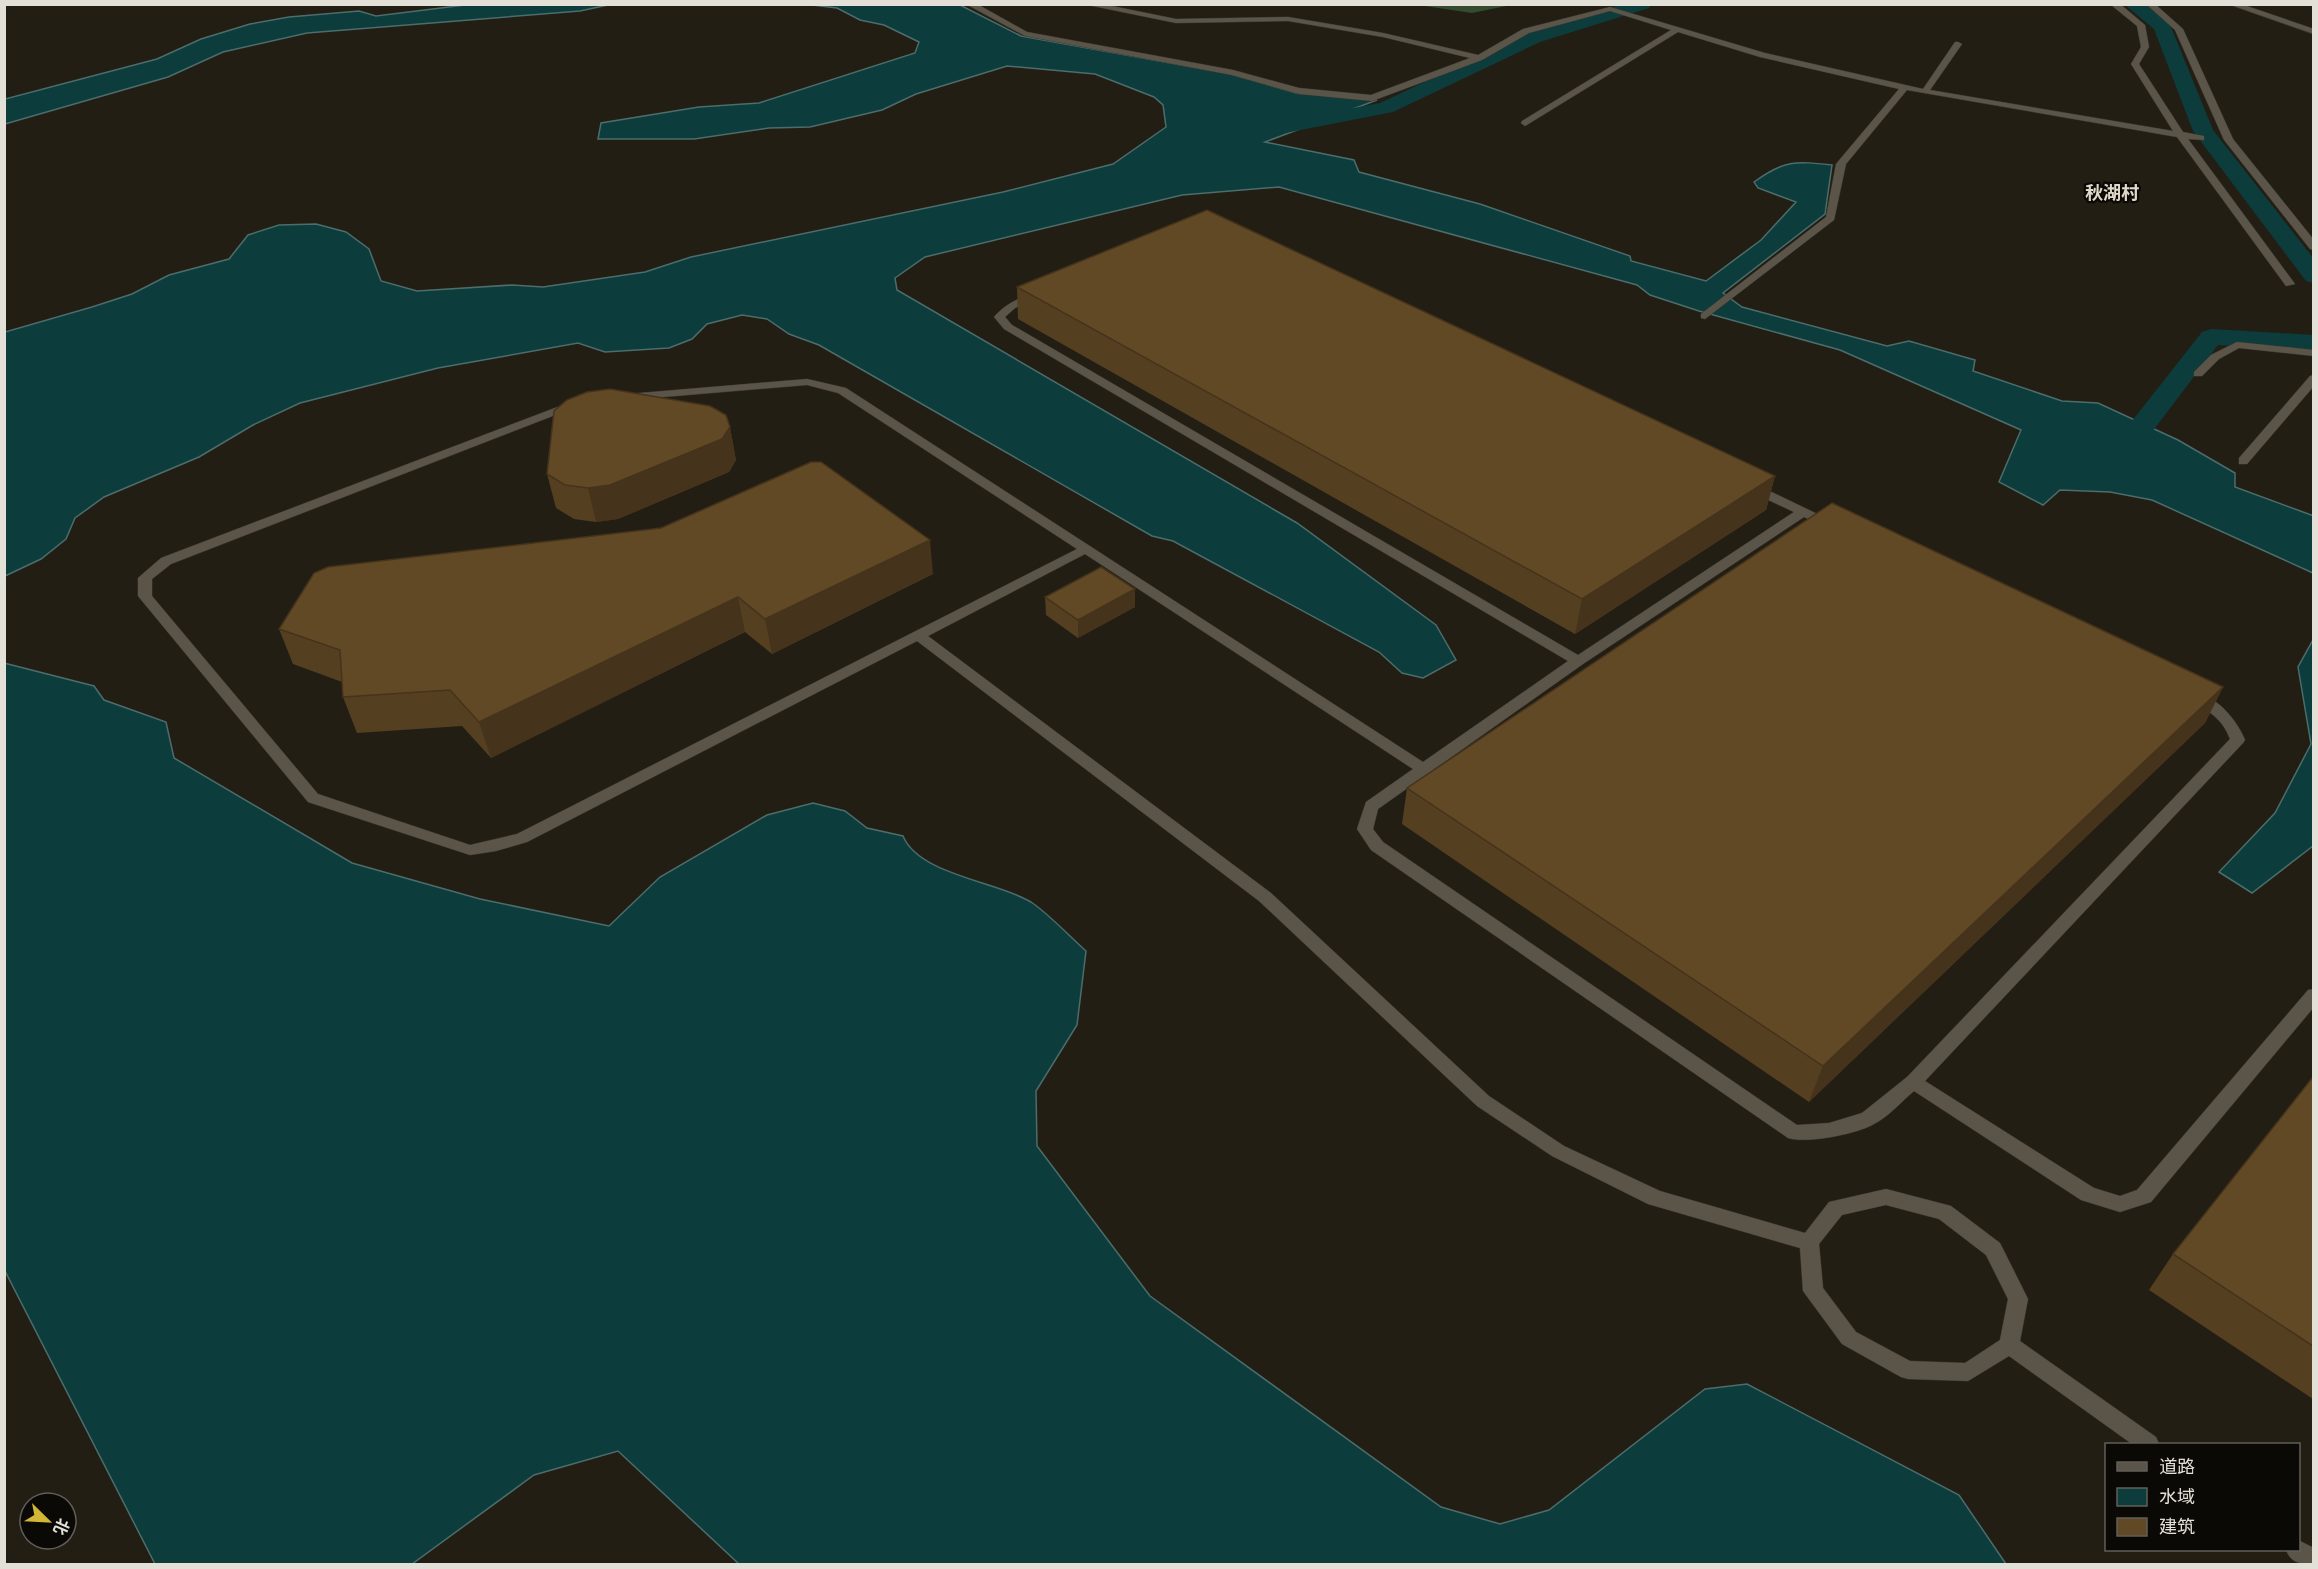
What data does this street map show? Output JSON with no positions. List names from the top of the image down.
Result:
{
  "districts": ["秋湖村"],
  "legend": ["道路", "水域", "建筑"],
  "north": "bottom right"
}
